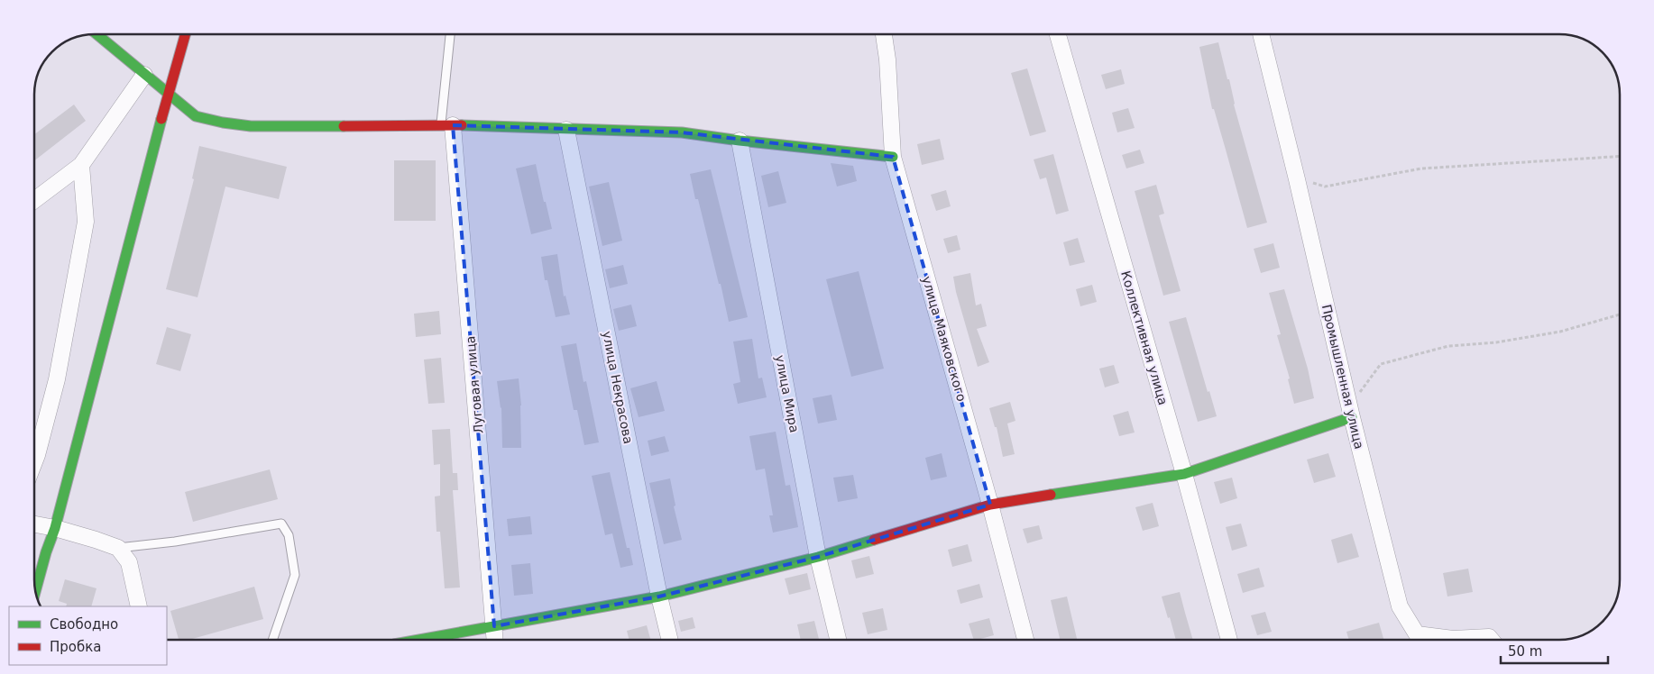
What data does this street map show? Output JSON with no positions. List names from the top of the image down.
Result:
{
  "streets": {
    "street": [
      "Коллективная улица",
      "улица Маяковского",
      "Промышленная улица",
      "Луговая улица",
      "улица Некрасова",
      "улица Мира"
    ]
  },
  "legend": ["Свободно", "Пробка"],
  "scale_bar": "50 m"
}
